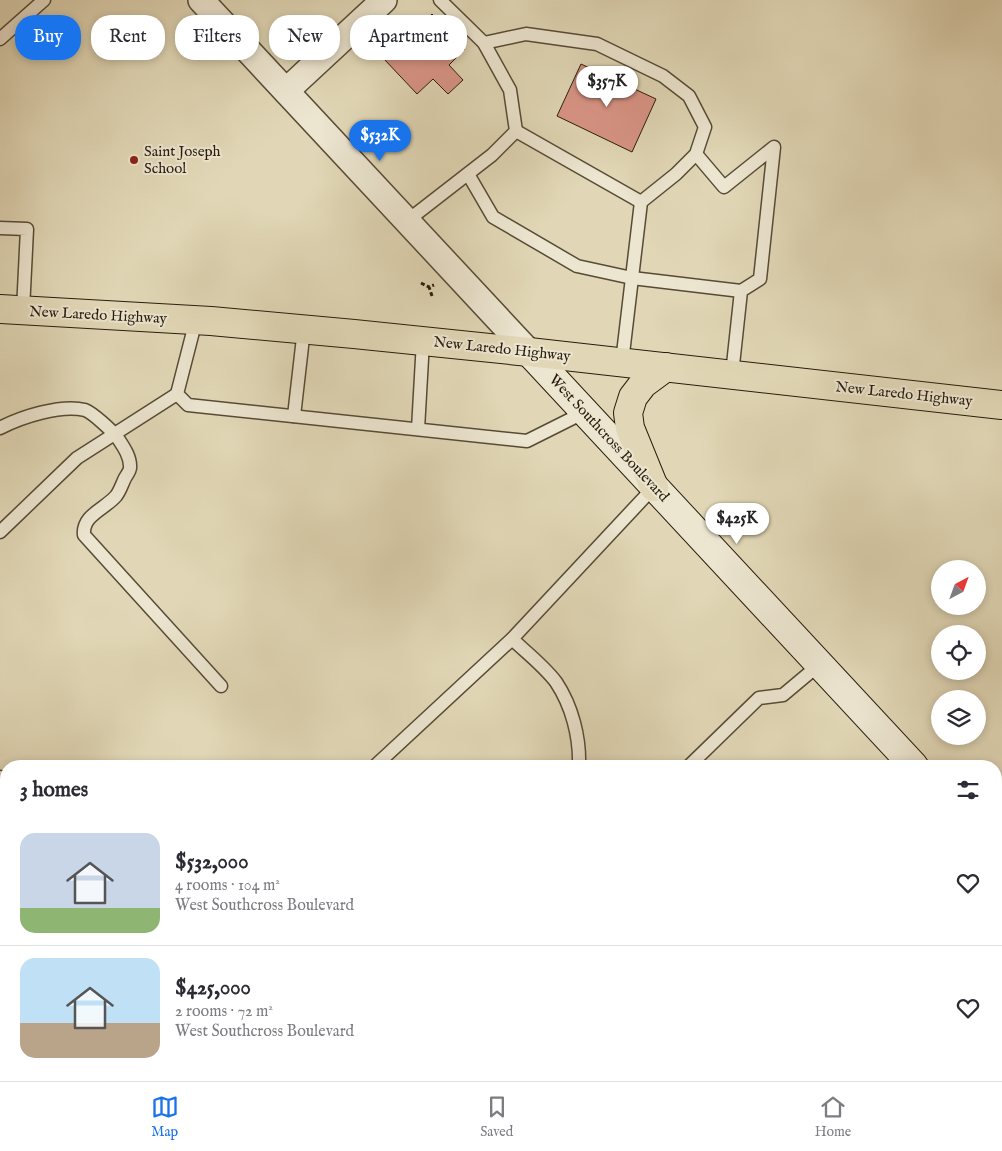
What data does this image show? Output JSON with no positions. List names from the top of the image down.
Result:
{
  "streets": {
    "main road": ["New Laredo Highway", "West Southcross Boulevard"]
  },
  "crossings": [
    ["New Laredo Highway", "West Southcross Boulevard"]
  ],
  "places": ["Saint Joseph School"],
  "north": "top right",
  "page": {
    "chip": [
      "Buy",
      "Rent",
      "Filters",
      "New",
      "Apartment"
    ],
    "price": ["$357K", "$532K", "$425K"],
    "heading": "3 homes",
    "list": [
      {
        "name": "$532,000",
        "note": "4 rooms · 104 m² · West Southcross Boulevard"
      },
      {
        "name": "$425,000",
        "note": "2 rooms · 72 m² · West Southcross Boulevard"
      }
    ],
    "tabs": ["Map", "Saved", "Home"]
  }
}
